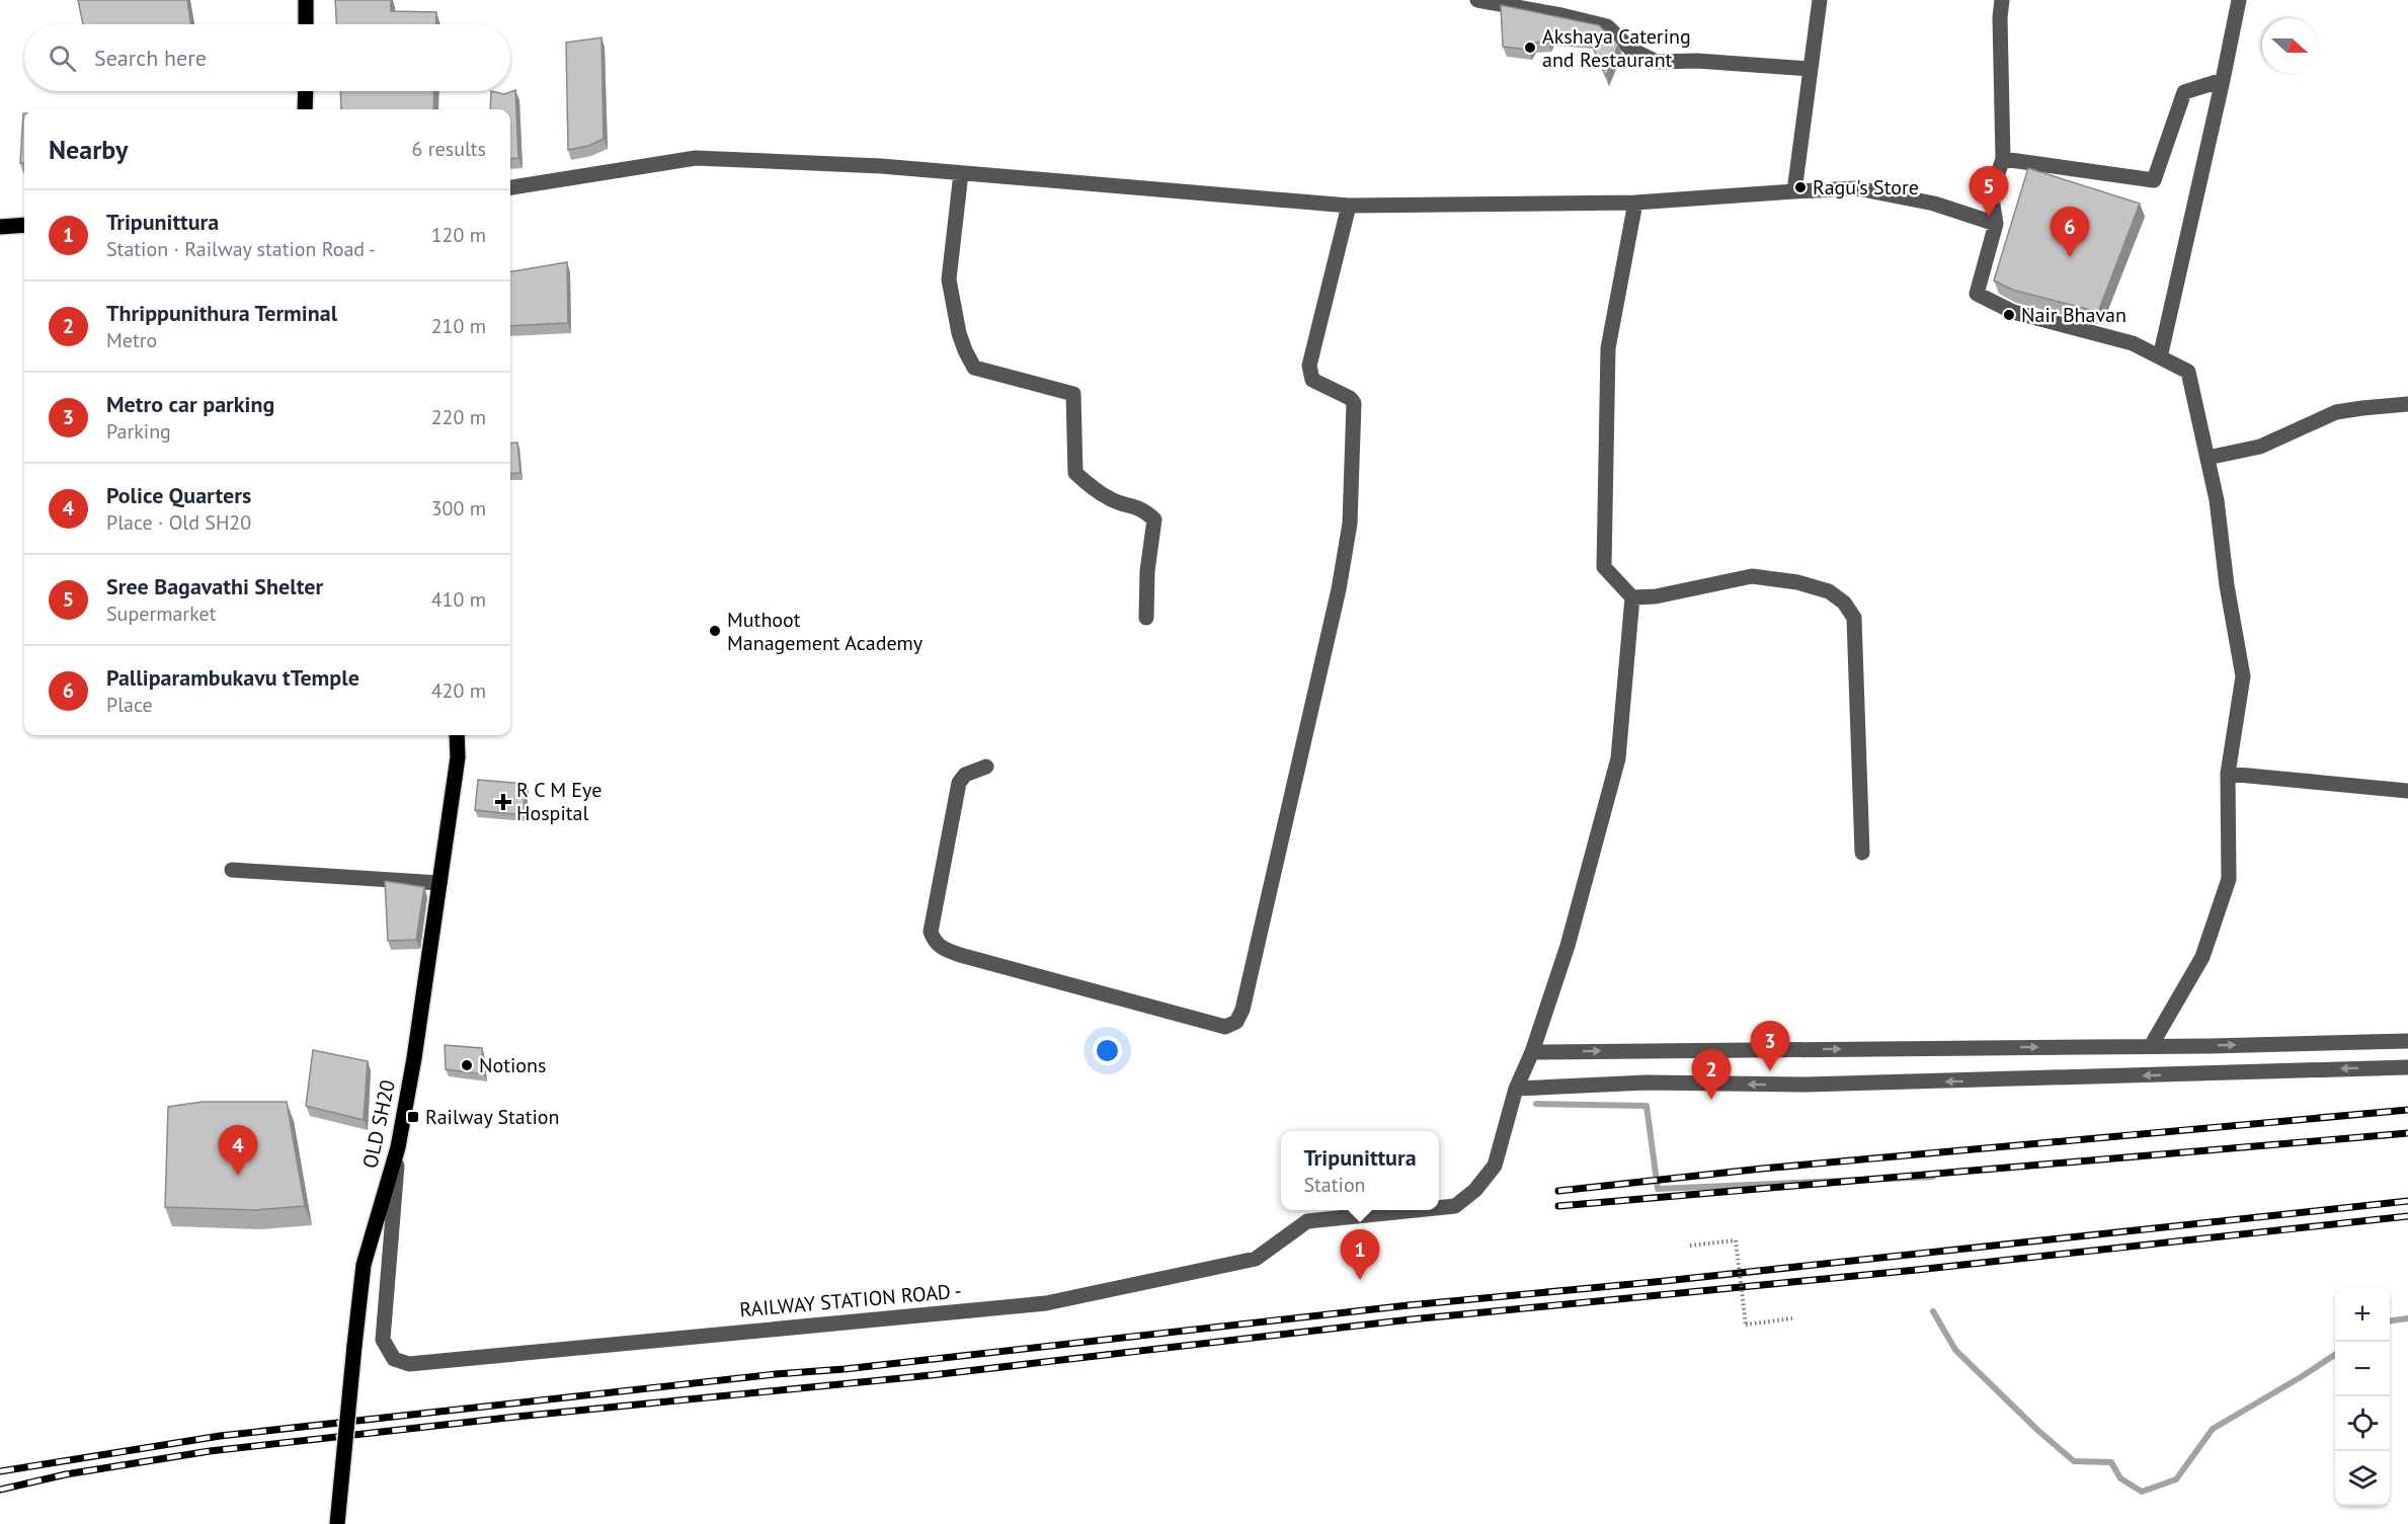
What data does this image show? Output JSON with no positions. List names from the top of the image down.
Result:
{
  "streets": {
    "main road": ["OLD SH20"],
    "street": ["RAILWAY STATION ROAD -"]
  },
  "crossings": [
    ["OLD SH20", "RAILWAY STATION ROAD -"]
  ],
  "places": {
    "other": [
      "Akshaya Catering and Restaurant",
      "Ragu's Store",
      "Nair Bhavan",
      "Muthoot Management Academy",
      "Notions"
    ],
    "health": ["R C M Eye Hospital"],
    "transit": ["Railway Station"]
  },
  "north": "right",
  "page": {
    "search": "Search here",
    "heading": ["Nearby", "6 results"],
    "pins": [
      "5",
      "6",
      "3",
      "2",
      "4",
      "1"
    ],
    "list": [
      {
        "mark": "1",
        "name": "Tripunittura",
        "note": "Station · Railway station Road -",
        "value": "120 m"
      },
      {
        "mark": "2",
        "name": "Thrippunithura Terminal",
        "note": "Metro",
        "value": "210 m"
      },
      {
        "mark": "3",
        "name": "Metro car parking",
        "note": "Parking",
        "value": "220 m"
      },
      {
        "mark": "4",
        "name": "Police Quarters",
        "note": "Place · Old SH20",
        "value": "300 m"
      },
      {
        "mark": "5",
        "name": "Sree Bagavathi Shelter",
        "note": "Supermarket",
        "value": "410 m"
      },
      {
        "mark": "6",
        "name": "Palliparambukavu tTemple",
        "note": "Place",
        "value": "420 m"
      }
    ],
    "popup": ["Tripunittura", "Station"],
    "map_buttons": ["+", "−"]
  }
}
